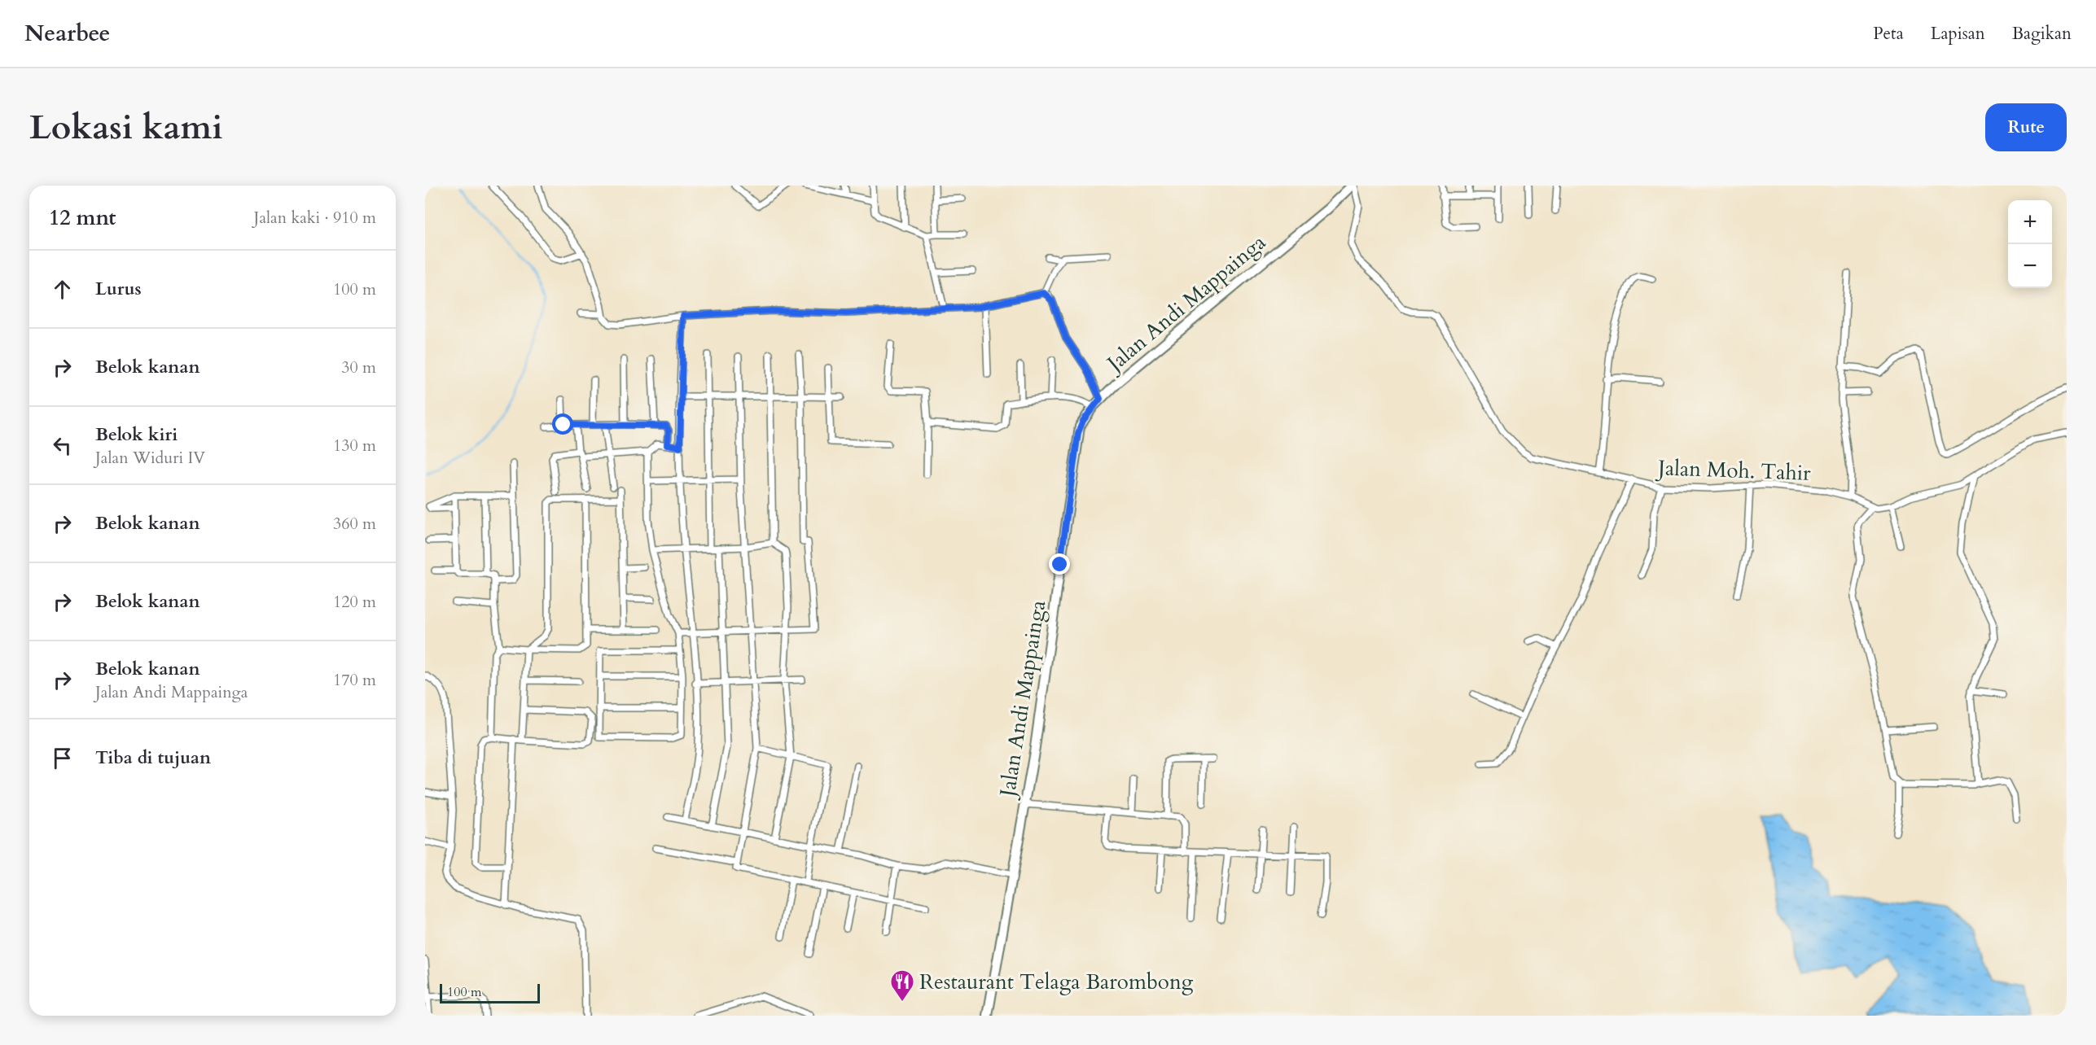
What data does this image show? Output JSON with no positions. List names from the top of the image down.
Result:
{
  "streets": {
    "main road": ["Jalan Andi Mappainga"],
    "street": ["Jalan Moh. Tahir"]
  },
  "crossings": [
    ["Jalan Andi Mappainga", "Jalan Moh. Tahir"]
  ],
  "places": {
    "restaurant": ["Restaurant Telaga Barombong"]
  },
  "scale_bar": "100 m",
  "page": {
    "header": "Nearbee",
    "nav": ["Peta", "Lapisan", "Bagikan"],
    "buttons": "Rute",
    "title": "Lokasi kami",
    "heading": ["12 mnt", "Jalan kaki · 910 m"],
    "map_buttons": ["+", "−"],
    "list": [
      ["Lurus", "100 m"],
      ["Belok kanan", "30 m"],
      ["Belok kiri", "Jalan Widuri IV", "130 m"],
      ["Belok kanan", "360 m"],
      ["Belok kanan", "120 m"],
      ["Belok kanan", "Jalan Andi Mappainga", "170 m"],
      "Tiba di tujuan"
    ],
    "scale": "100 m"
  }
}
